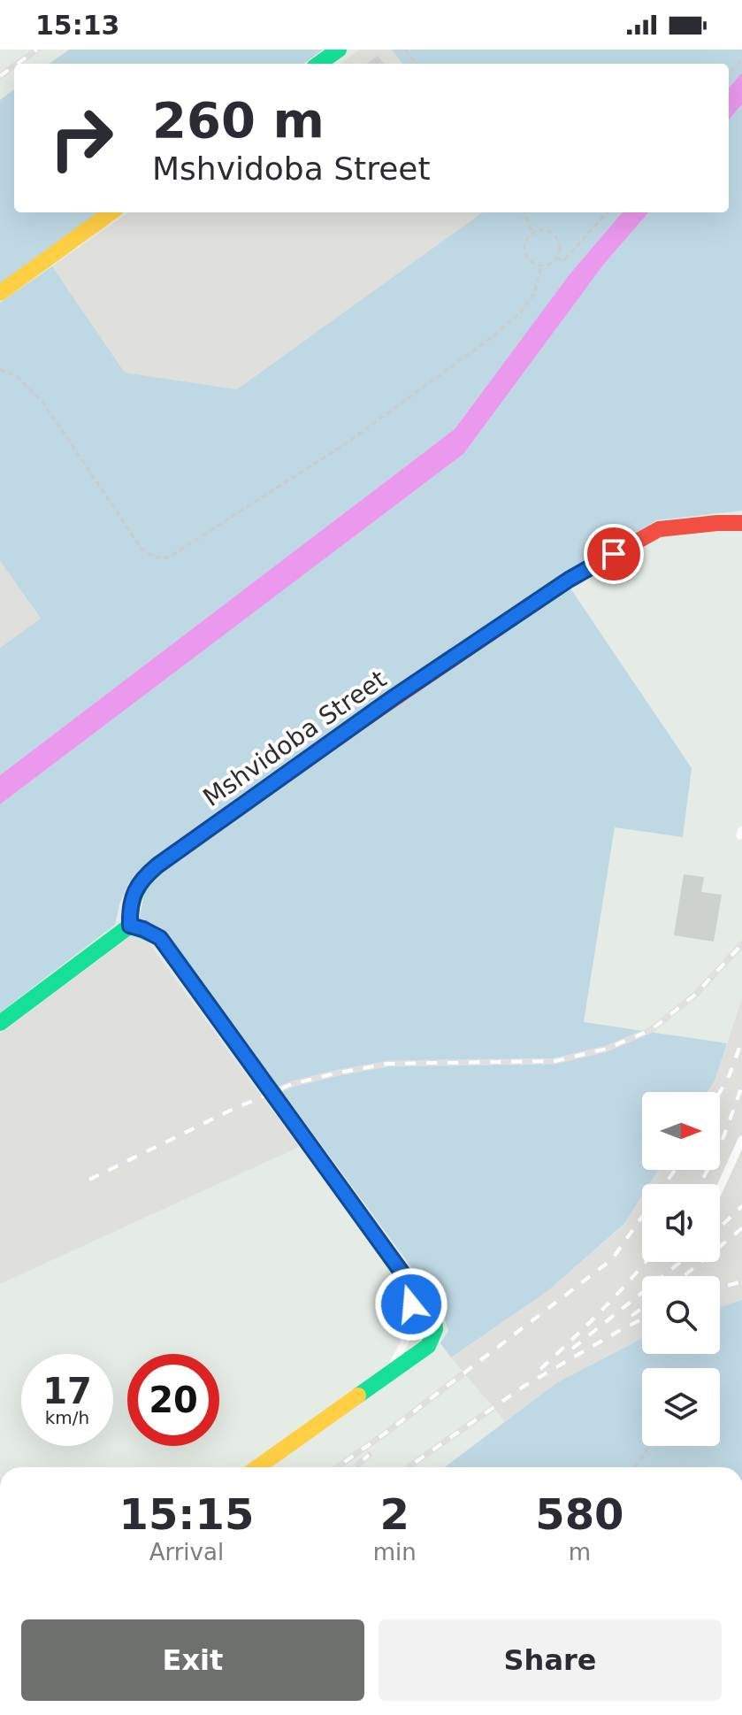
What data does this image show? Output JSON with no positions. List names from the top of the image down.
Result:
{
  "streets": {
    "street": ["Mshvidoba Street"]
  },
  "north": "right",
  "page": {
    "status": "15:13",
    "turn": ["260 m", "Mshvidoba Street"],
    "speed": "17 km/h",
    "limit": "20",
    "eta": [
      "15:15",
      "Arrival",
      "2",
      "min",
      "580",
      "m"
    ],
    "buttons": ["Exit", "Share"]
  }
}
